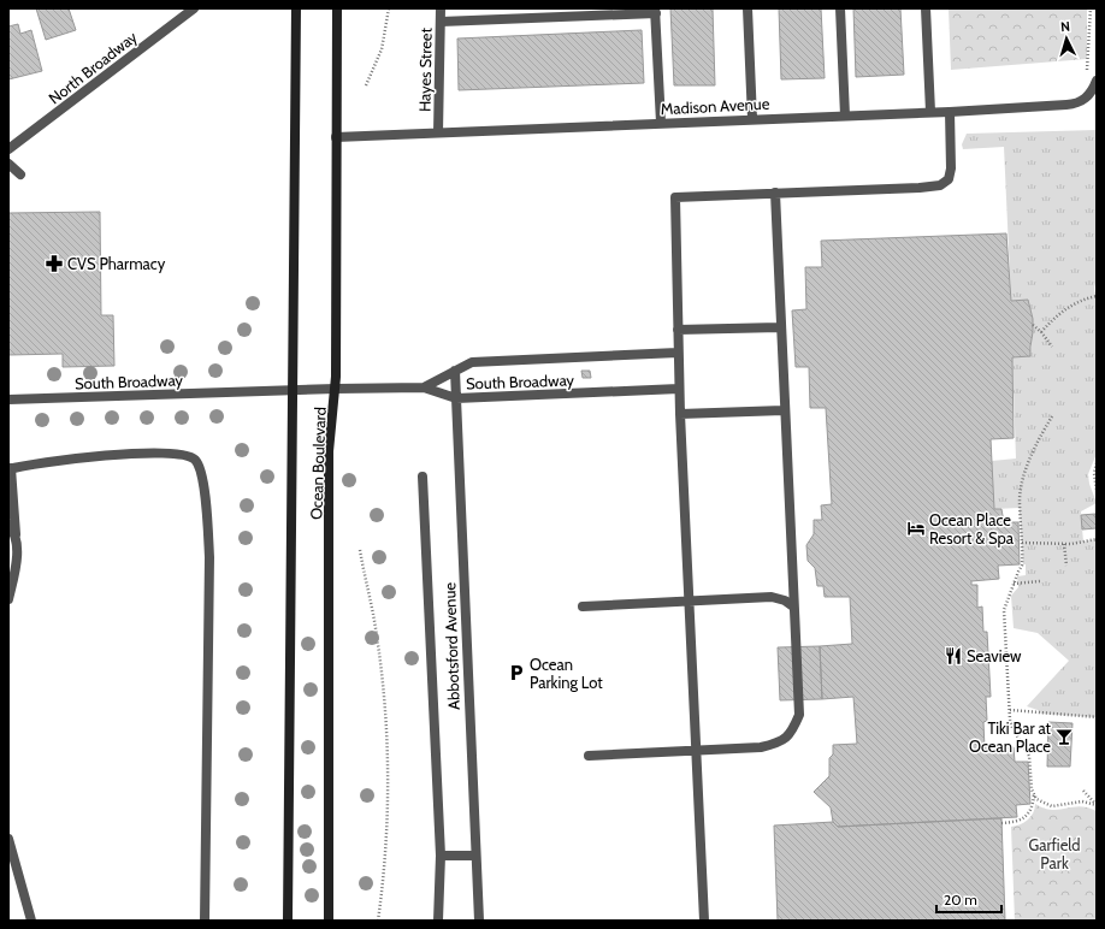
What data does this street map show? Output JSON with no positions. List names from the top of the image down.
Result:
{
  "streets": {
    "main road": ["Ocean Boulevard"],
    "street": [
      "North Broadway",
      "Hayes Street",
      "Madison Avenue",
      "South Broadway",
      "Abbotsford Avenue"
    ]
  },
  "crossings": [
    ["Hayes Street", "Madison Avenue"],
    ["Madison Avenue", "Ocean Boulevard"],
    ["South Broadway", "Ocean Boulevard"],
    ["South Broadway", "Abbotsford Avenue"]
  ],
  "parks": ["Garfield Park"],
  "places": {
    "pharmacy": ["CVS Pharmacy"],
    "hotel": ["Ocean Place Resort & Spa"],
    "restaurant": ["Seaview"],
    "parking": ["Ocean Parking Lot"],
    "bar": ["Tiki Bar at Ocean Place"]
  },
  "scale_bar": "20 m",
  "north": "top"
}
